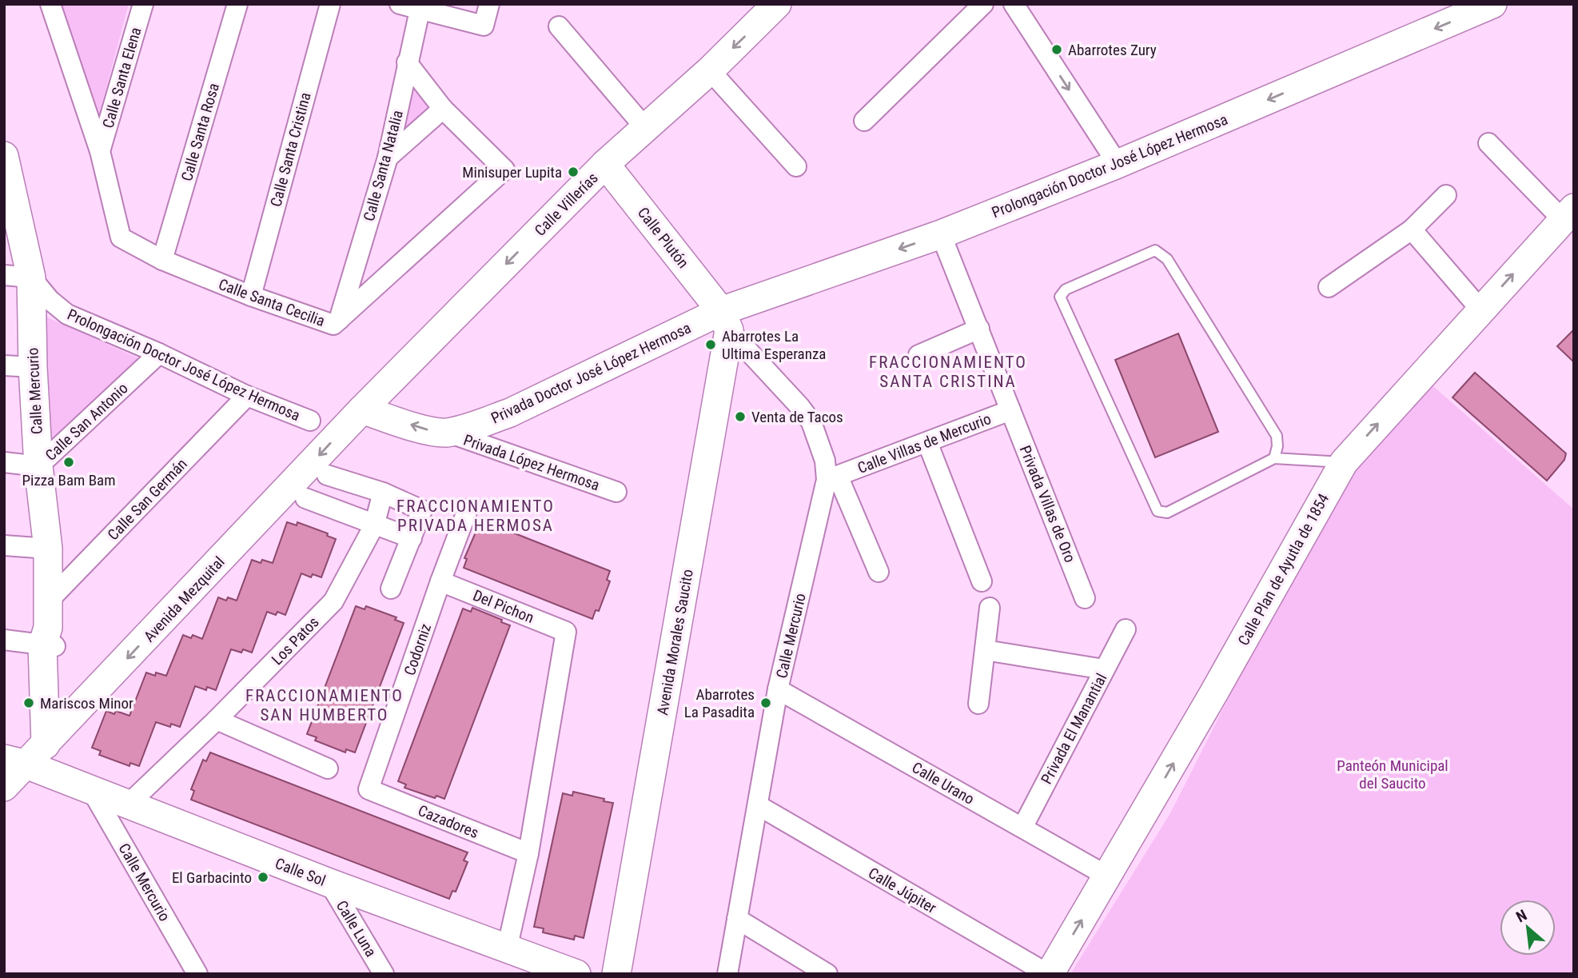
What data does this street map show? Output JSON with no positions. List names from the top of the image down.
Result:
{
  "streets": {
    "main road": [
      "Prolongación Doctor José López Hermosa",
      "Calle Villerías",
      "Calle Plutón",
      "Privada Doctor José López Hermosa",
      "Calle Mercurio",
      "Calle Plan de Ayutla de 1854",
      "Avenida Mezquital",
      "Avenida Morales Saucito",
      "Calle Sol"
    ],
    "street": [
      "Calle Santa Elena",
      "Calle Santa Rosa",
      "Calle Santa Cristina",
      "Calle Santa Natalia",
      "Calle Santa Cecilia",
      "Calle San Antonio",
      "Calle Villas de Mercurio",
      "Privada López Hermosa",
      "Calle San Germán",
      "Privada Villas de Oro",
      "Del Pichon",
      "Los Patos",
      "Codorniz",
      "Privada El Manantial",
      "Calle Urano",
      "Cazadores",
      "Calle Júpiter",
      "Calle Luna"
    ]
  },
  "crossings": [
    ["Calle Santa Elena", "Calle Santa Cecilia"],
    ["Calle Santa Rosa", "Calle Santa Cecilia"],
    ["Calle Santa Cristina", "Calle Santa Cecilia"],
    ["Calle Santa Natalia", "Calle Santa Cecilia"],
    ["Prolongación Doctor José López Hermosa", "Calle Plutón"],
    ["Prolongación Doctor José López Hermosa", "Privada Doctor José López Hermosa"],
    ["Prolongación Doctor José López Hermosa", "Calle Mercurio"],
    ["Prolongación Doctor José López Hermosa", "Calle San Antonio"],
    ["Prolongación Doctor José López Hermosa", "Calle San Germán"],
    ["Prolongación Doctor José López Hermosa", "Privada Villas de Oro"],
    ["Prolongación Doctor José López Hermosa", "Avenida Morales Saucito"],
    ["Calle Villerías", "Calle Plutón"],
    ["Calle Villerías", "Privada Doctor José López Hermosa"],
    ["Calle Villerías", "Avenida Mezquital"],
    ["Calle Plutón", "Privada Doctor José López Hermosa"],
    ["Calle Plutón", "Calle Mercurio"],
    ["Calle Plutón", "Avenida Morales Saucito"],
    ["Privada Doctor José López Hermosa", "Calle Mercurio"],
    ["Privada Doctor José López Hermosa", "Privada López Hermosa"],
    ["Privada Doctor José López Hermosa", "Avenida Mezquital"],
    ["Privada Doctor José López Hermosa", "Avenida Morales Saucito"],
    ["Calle Mercurio", "Calle San Antonio"],
    ["Calle Mercurio", "Calle Villas de Mercurio"],
    ["Calle Mercurio", "Calle San Germán"],
    ["Calle Mercurio", "Avenida Mezquital"],
    ["Calle Mercurio", "Avenida Morales Saucito"],
    ["Calle Mercurio", "Calle Urano"],
    ["Calle Mercurio", "Calle Sol"],
    ["Calle Mercurio", "Calle Júpiter"],
    ["Calle Villas de Mercurio", "Privada Villas de Oro"],
    ["Calle Plan de Ayutla de 1854", "Calle Urano"],
    ["Calle Plan de Ayutla de 1854", "Calle Júpiter"],
    ["Avenida Mezquital", "Calle Sol"],
    ["Del Pichon", "Codorniz"],
    ["Del Pichon", "Cazadores"],
    ["Los Patos", "Calle Sol"],
    ["Codorniz", "Cazadores"],
    ["Privada El Manantial", "Calle Urano"],
    ["Calle Sol", "Calle Luna"]
  ],
  "one_way": [
    "Prolongación Doctor José López Hermosa",
    "Calle Villerías",
    "Calle Plan de Ayutla de 1854",
    "Avenida Mezquital"
  ],
  "districts": ["FRACCIONAMIENTO SANTA CRISTINA", "FRACCIONAMIENTO PRIVADA HERMOSA", "FRACCIONAMIENTO SAN HUMBERTO"],
  "parks": ["Panteón Municipal del Saucito"],
  "places": [
    "Abarrotes Zury",
    "Minisuper Lupita",
    "Abarrotes La Ultima Esperanza",
    "Venta de Tacos",
    "Pizza Bam Bam",
    "Mariscos Minor",
    "Abarrotes La Pasadita",
    "El Garbacinto"
  ],
  "north": "top left"
}
